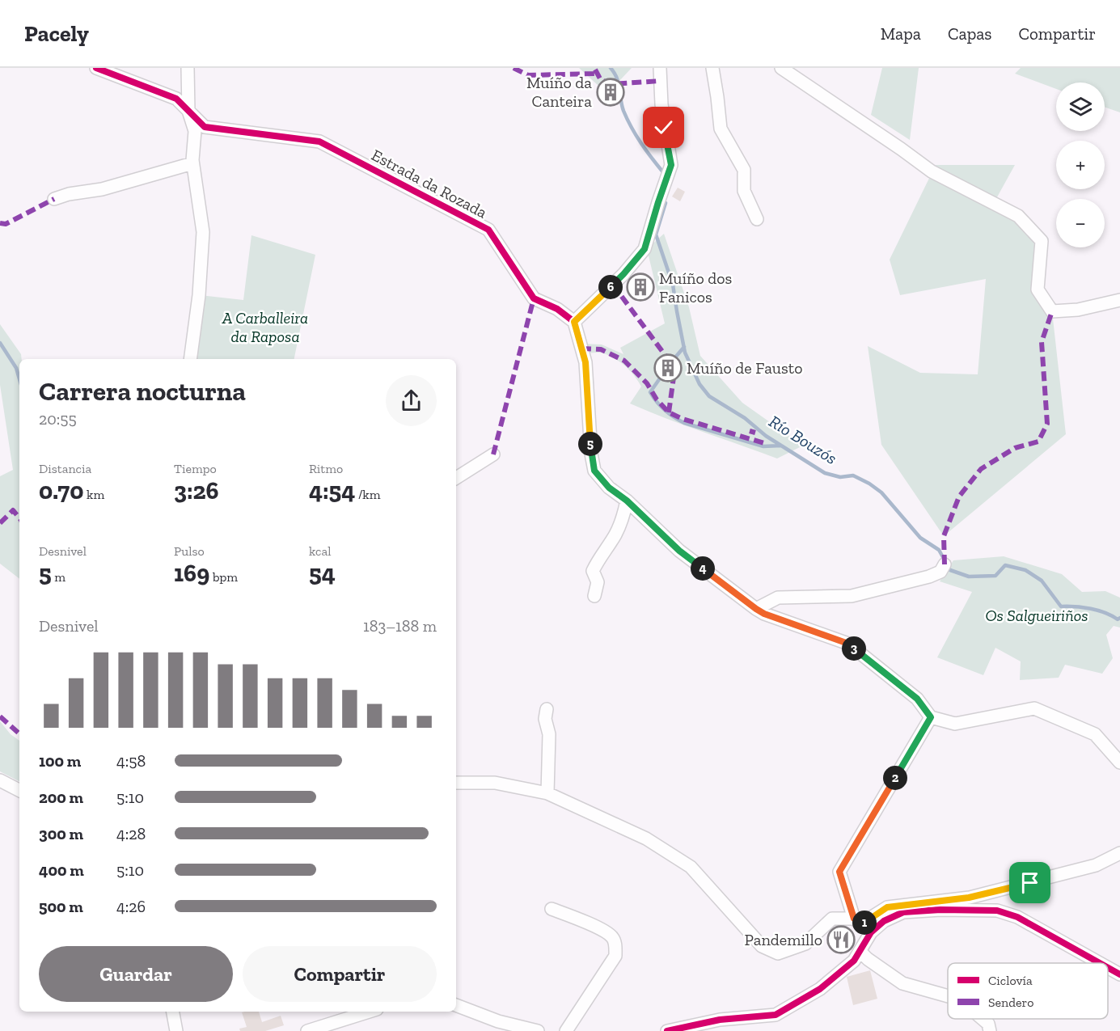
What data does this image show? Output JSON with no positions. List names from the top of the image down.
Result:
{
  "streets": {
    "street": ["Estrada da Rozada"]
  },
  "water": ["Río Bouzós"],
  "parks": ["A Carballeira da Raposa", "Os Salgueiriños"],
  "places": {
    "building": ["Muíño da Canteira", "Muíño dos Fanicos", "Muíño de Fausto"],
    "restaurant": ["Pandemillo"]
  },
  "legend": ["Ciclovía", "Sendero"],
  "page": {
    "header": "Pacely",
    "nav": ["Mapa", "Capas", "Compartir"],
    "map_buttons": ["+", "−"],
    "pins": [
      "6",
      "5",
      "4",
      "3",
      "2",
      "1"
    ],
    "heading": ["Carrera nocturna", "20:55"],
    "stats": [
      ["Distancia", "0.70 km"],
      ["Tiempo", "3:26"],
      ["Ritmo", "4:54 /km"],
      ["Desnivel", "5 m"],
      ["Pulso", "169 bpm"],
      ["kcal", "54"]
    ],
    "chart": ["Desnivel", "183–188 m"],
    "list": [
      {
        "name": "100 m",
        "note": "4:58"
      },
      {
        "name": "200 m",
        "note": "5:10"
      },
      {
        "name": "300 m",
        "note": "4:28"
      },
      {
        "name": "400 m",
        "note": "5:10"
      },
      {
        "name": "500 m",
        "note": "4:26"
      }
    ],
    "buttons": ["Guardar", "Compartir"]
  }
}
